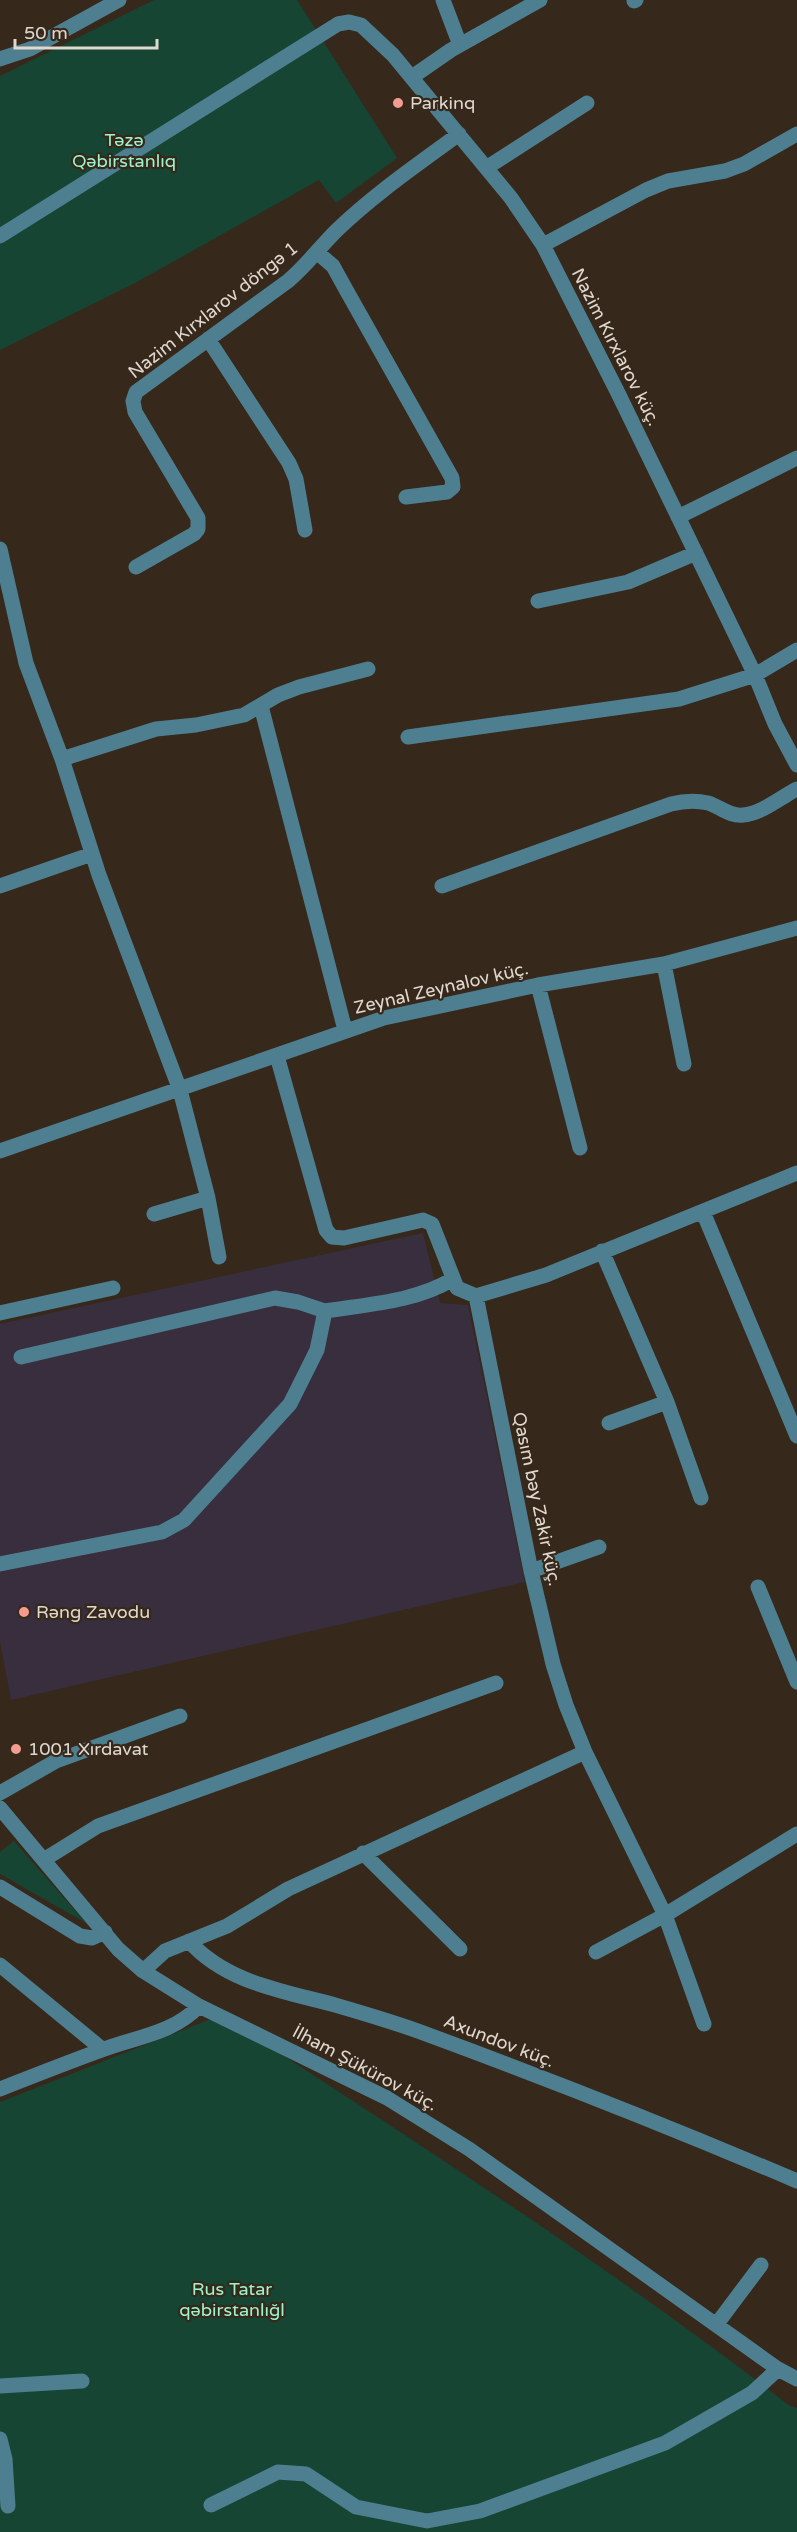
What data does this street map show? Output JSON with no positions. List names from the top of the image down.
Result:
{
  "streets": {
    "street": [
      "Nazim Kırxlarov döngə 1",
      "Nazim Kırxlarov küç.",
      "Zeynal Zeynalov küç.",
      "Qasım bəy Zakir küç.",
      "Axundov küç.",
      "İlham Şükürov küç."
    ]
  },
  "crossings": [
    ["Nazim Kırxlarov döngə 1", "Nazim Kırxlarov küç."]
  ],
  "parks": ["Təzə Qəbirstanlıq", "Rus Tatar qəbirstanlığl"],
  "places": ["Parkinq", "Rəng Zavodu", "1001 Xırdavat"],
  "scale_bar": "50 m"
}
